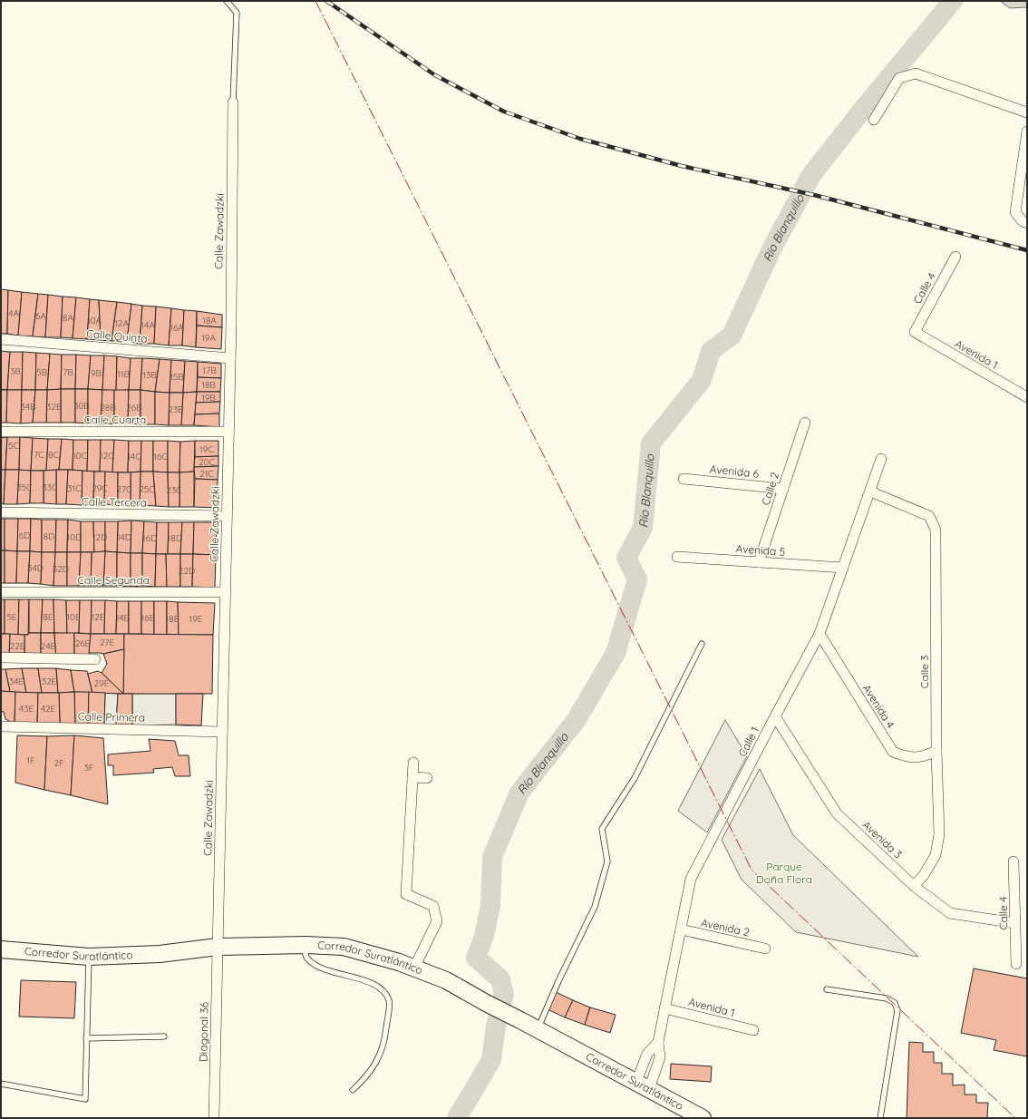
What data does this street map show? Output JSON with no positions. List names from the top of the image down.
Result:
{
  "streets": {
    "main road": ["Corredor Suratlántico"],
    "street": [
      "Calle Zawadzki",
      "Calle 4",
      "Calle Quinta",
      "Avenida 1",
      "Calle Cuarta",
      "Avenida 6",
      "Calle 2",
      "Calle Tercera",
      "Avenida 5",
      "Calle Segunda",
      "Calle 3",
      "Avenida 4",
      "Calle Primera",
      "Calle 1",
      "Avenida 3",
      "Avenida 2",
      "Diagonal 36"
    ]
  },
  "crossings": [
    ["Calle Zawadzki", "Calle Quinta"],
    ["Calle Zawadzki", "Calle Cuarta"],
    ["Calle Zawadzki", "Calle Tercera"],
    ["Calle Zawadzki", "Calle Segunda"],
    ["Calle Zawadzki", "Calle Primera"],
    ["Calle Zawadzki", "Corredor Suratlántico"],
    ["Calle Zawadzki", "Diagonal 36"],
    ["Calle 4", "Avenida 1"],
    ["Calle 4", "Avenida 3"],
    ["Avenida 1", "Calle 1"],
    ["Avenida 6", "Calle 2"],
    ["Calle 2", "Avenida 5"],
    ["Avenida 5", "Calle 1"],
    ["Calle 3", "Avenida 4"],
    ["Calle 3", "Calle 1"],
    ["Calle 3", "Avenida 3"],
    ["Avenida 4", "Calle 1"],
    ["Calle 1", "Avenida 3"],
    ["Calle 1", "Avenida 2"],
    ["Calle 1", "Corredor Suratlántico"],
    ["Corredor Suratlántico", "Diagonal 36"]
  ],
  "water": ["Río Blanquillo"],
  "parks": ["Parque Doña Flora"],
  "house_numbers": [
    "4A",
    "6A",
    "8A",
    "10A",
    "18A",
    "12A",
    "14A",
    "16A",
    "19A",
    "17B",
    "3B",
    "5B",
    "7B",
    "9B",
    "11B",
    "13B",
    "15B",
    "18B",
    "19B",
    "30B",
    "34B",
    "32B",
    "28B",
    "26B",
    "23B",
    "5C",
    "19C",
    "7C",
    "8C",
    "10C",
    "12C",
    "14C",
    "16C",
    "20C",
    "21C",
    "35C",
    "33C",
    "31C",
    "29C",
    "27C",
    "25C",
    "23C",
    "6D",
    "8D",
    "10D",
    "12D",
    "14D",
    "16D",
    "18D",
    "34D",
    "32D",
    "22D",
    "5E",
    "8E",
    "10E",
    "12E",
    "14E",
    "16E",
    "18E",
    "19E",
    "27E",
    "26E",
    "22E",
    "24E",
    "34E",
    "32E",
    "29E",
    "43E",
    "42E",
    "1F",
    "2F",
    "3F"
  ]
}
